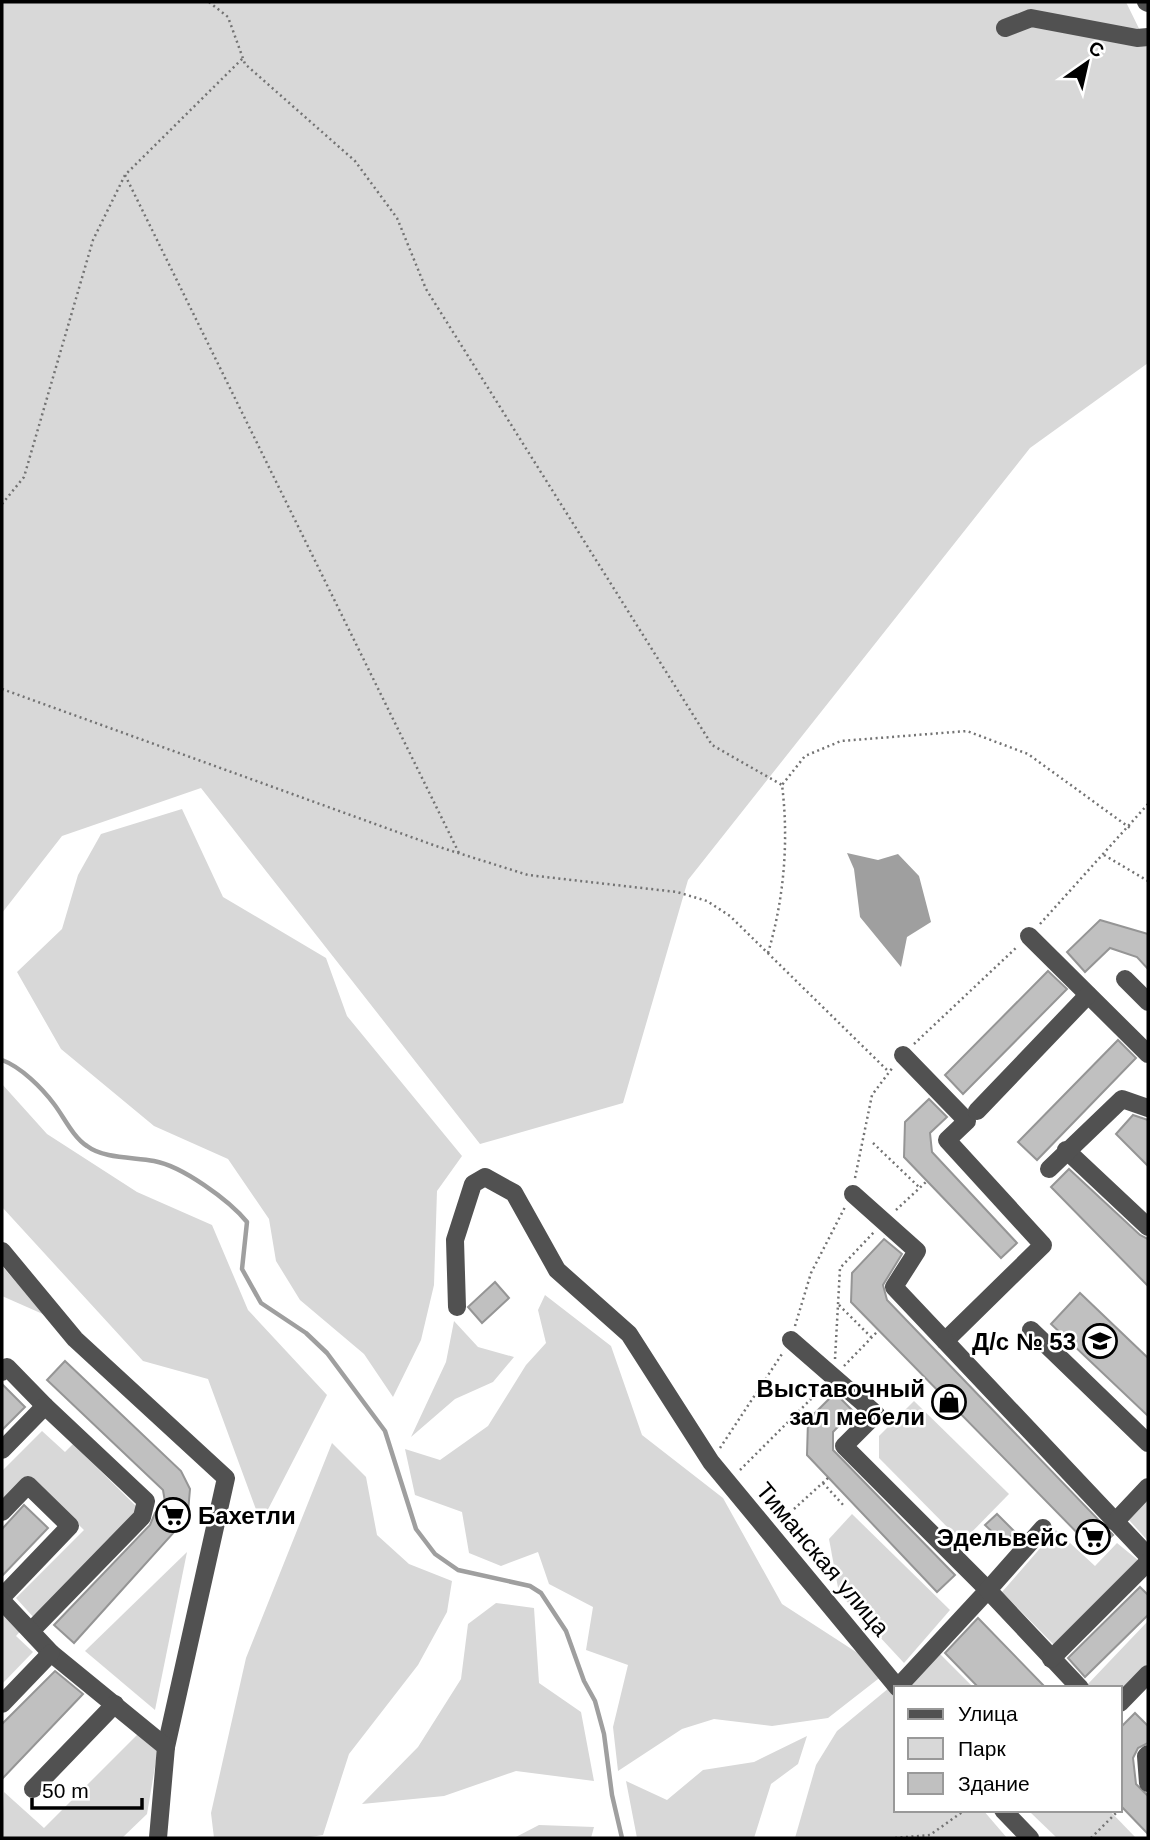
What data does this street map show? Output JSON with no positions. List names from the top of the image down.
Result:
{
  "streets": {
    "street": ["Тиманская улица"]
  },
  "places": {
    "school or university": ["Д/с № 53"],
    "shop": ["Выставочный зал мебели"],
    "supermarket": ["Бахетли", "Эдельвейс"]
  },
  "legend": ["Улица", "Парк", "Здание"],
  "scale_bar": "50 m",
  "north": "top right"
}
